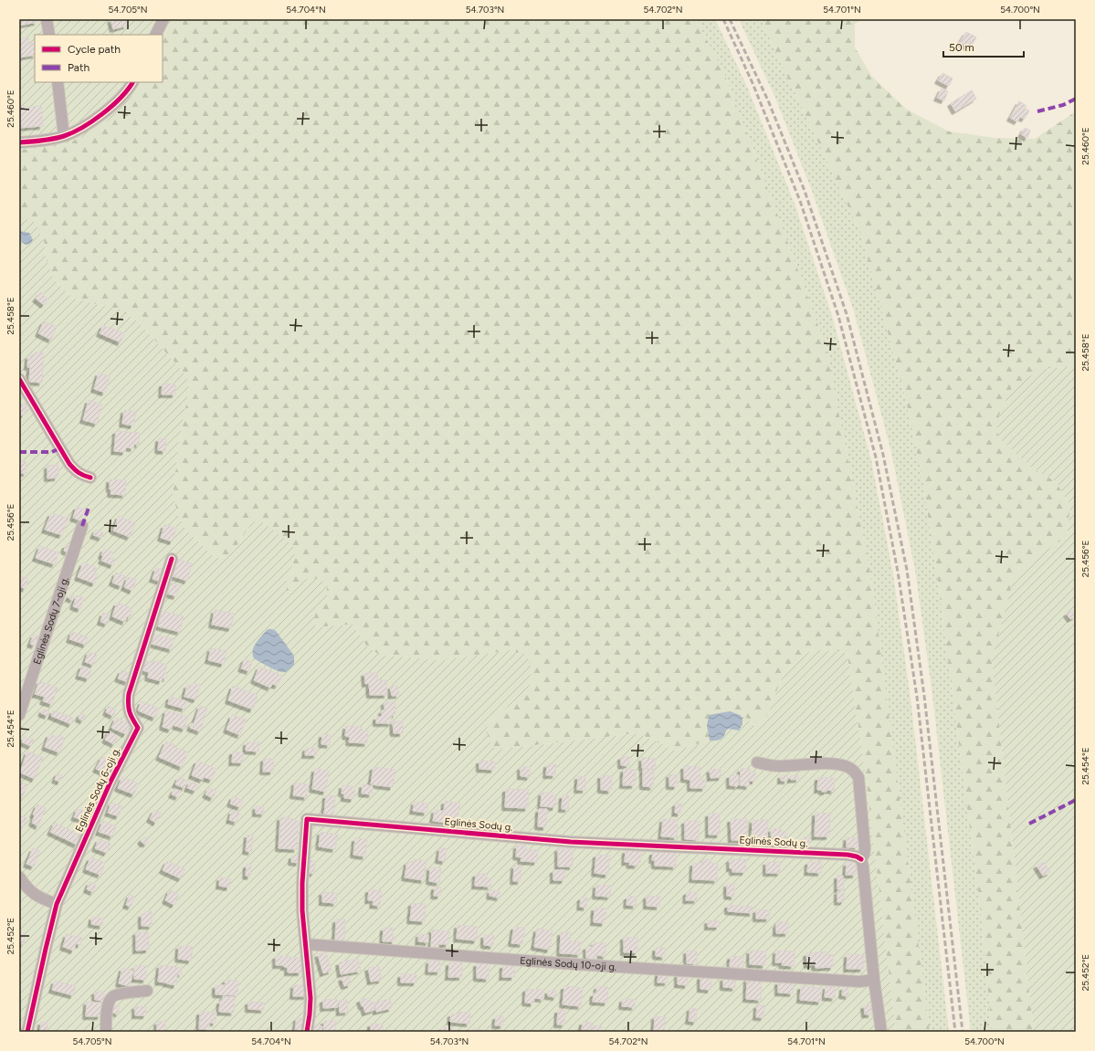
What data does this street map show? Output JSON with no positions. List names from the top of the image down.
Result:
{
  "streets": {
    "street": [
      "Eglinės Sodų 7-oji g.",
      "Eglinės Sodų 6-oji g.",
      "Eglinės Sodų g.",
      "Eglinės Sodų 10-oji g."
    ]
  },
  "crossings": [
    ["Eglinės Sodų g.", "Eglinės Sodų 10-oji g."]
  ],
  "legend": ["Cycle path", "Path"],
  "scale_bar": "50 m",
  "coordinates": [
    "54.705°N",
    "54.704°N",
    "54.703°N",
    "54.702°N",
    "54.701°N",
    "54.700°N",
    "25.460°E",
    "25.458°E",
    "25.456°E",
    "25.454°E",
    "25.452°E"
  ]
}
